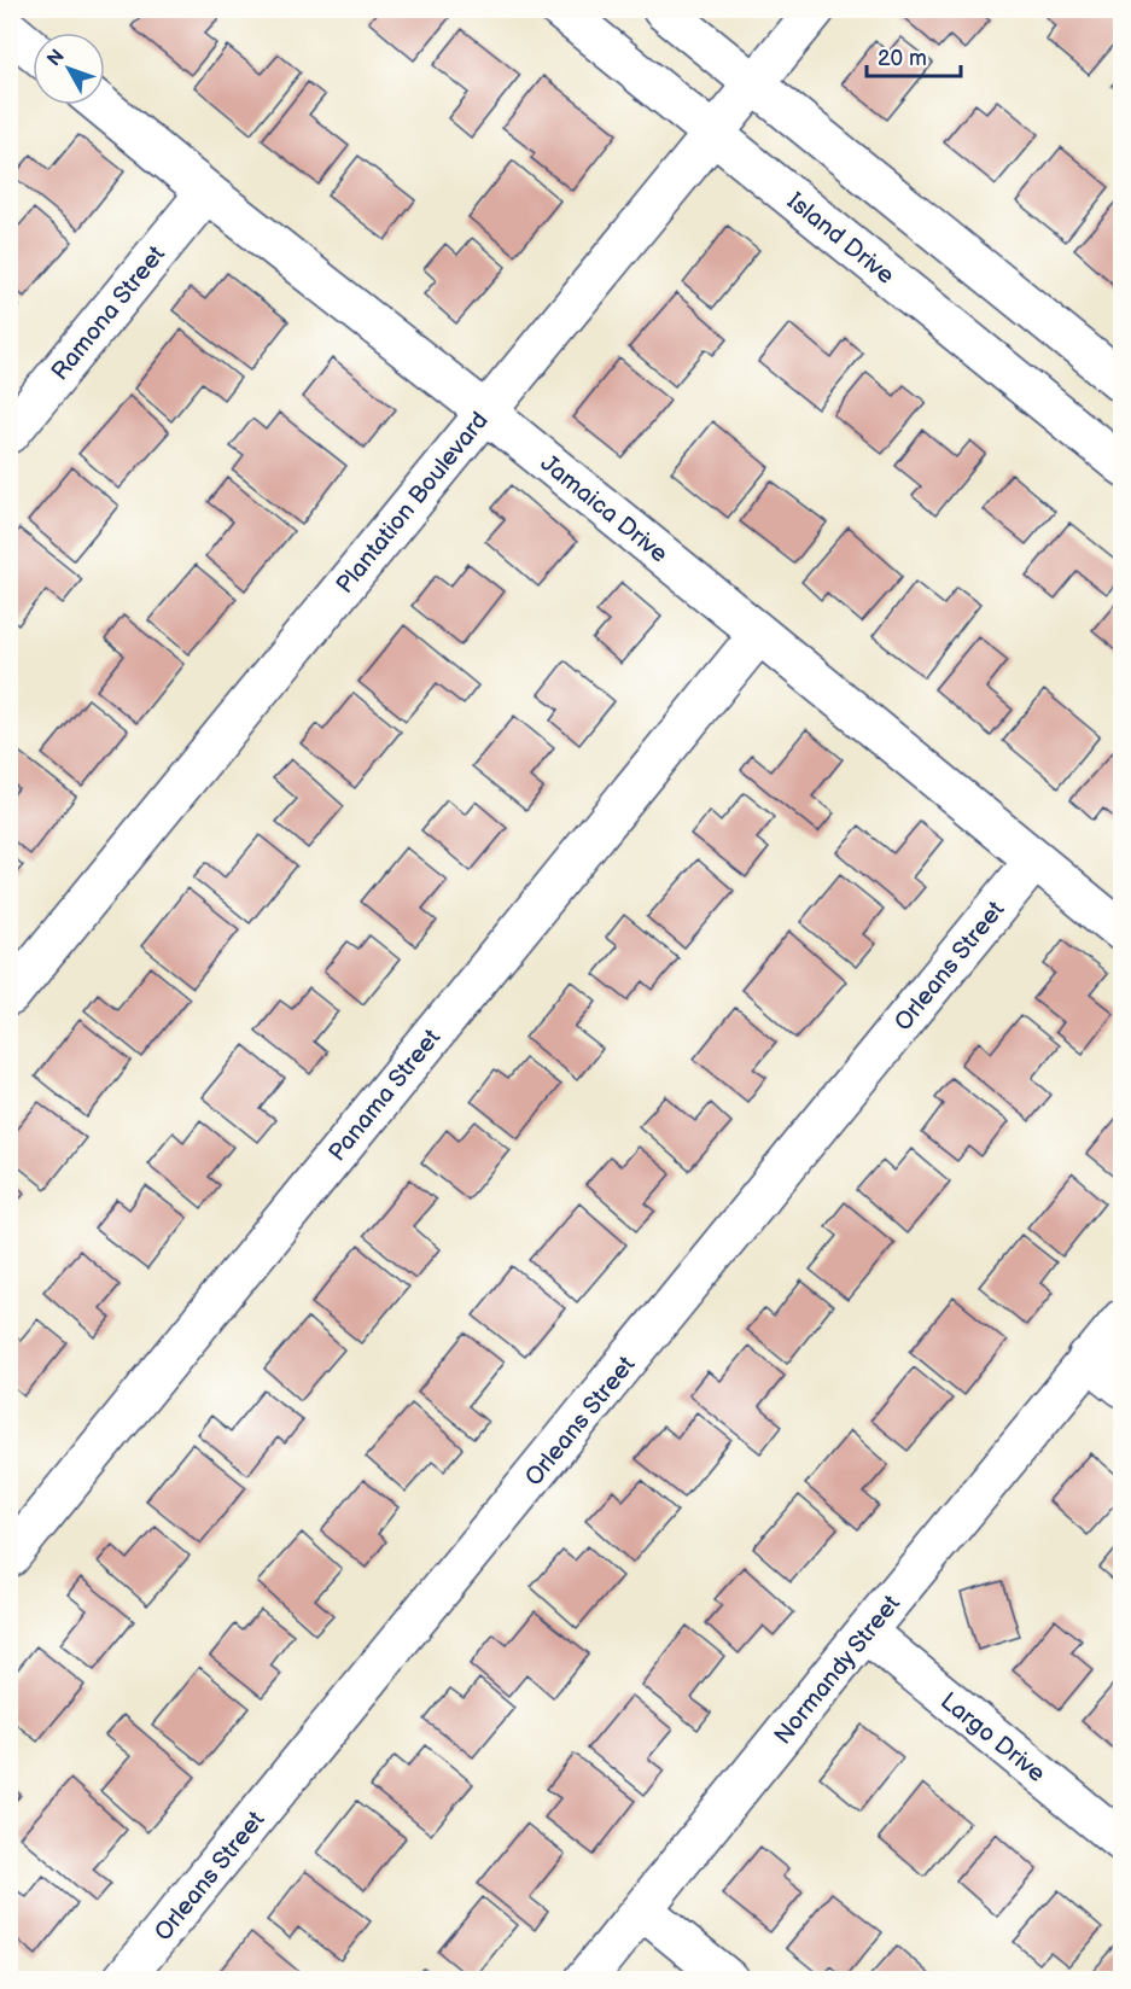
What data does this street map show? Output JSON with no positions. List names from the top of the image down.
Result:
{
  "streets": {
    "street": [
      "Island Drive",
      "Ramona Street",
      "Plantation Boulevard",
      "Jamaica Drive",
      "Orleans Street",
      "Panama Street",
      "Normandy Street",
      "Largo Drive"
    ]
  },
  "crossings": [
    ["Island Drive", "Plantation Boulevard"],
    ["Ramona Street", "Jamaica Drive"],
    ["Plantation Boulevard", "Jamaica Drive"],
    ["Jamaica Drive", "Orleans Street"],
    ["Jamaica Drive", "Panama Street"],
    ["Normandy Street", "Largo Drive"]
  ],
  "scale_bar": "20 m",
  "north": "top left"
}
